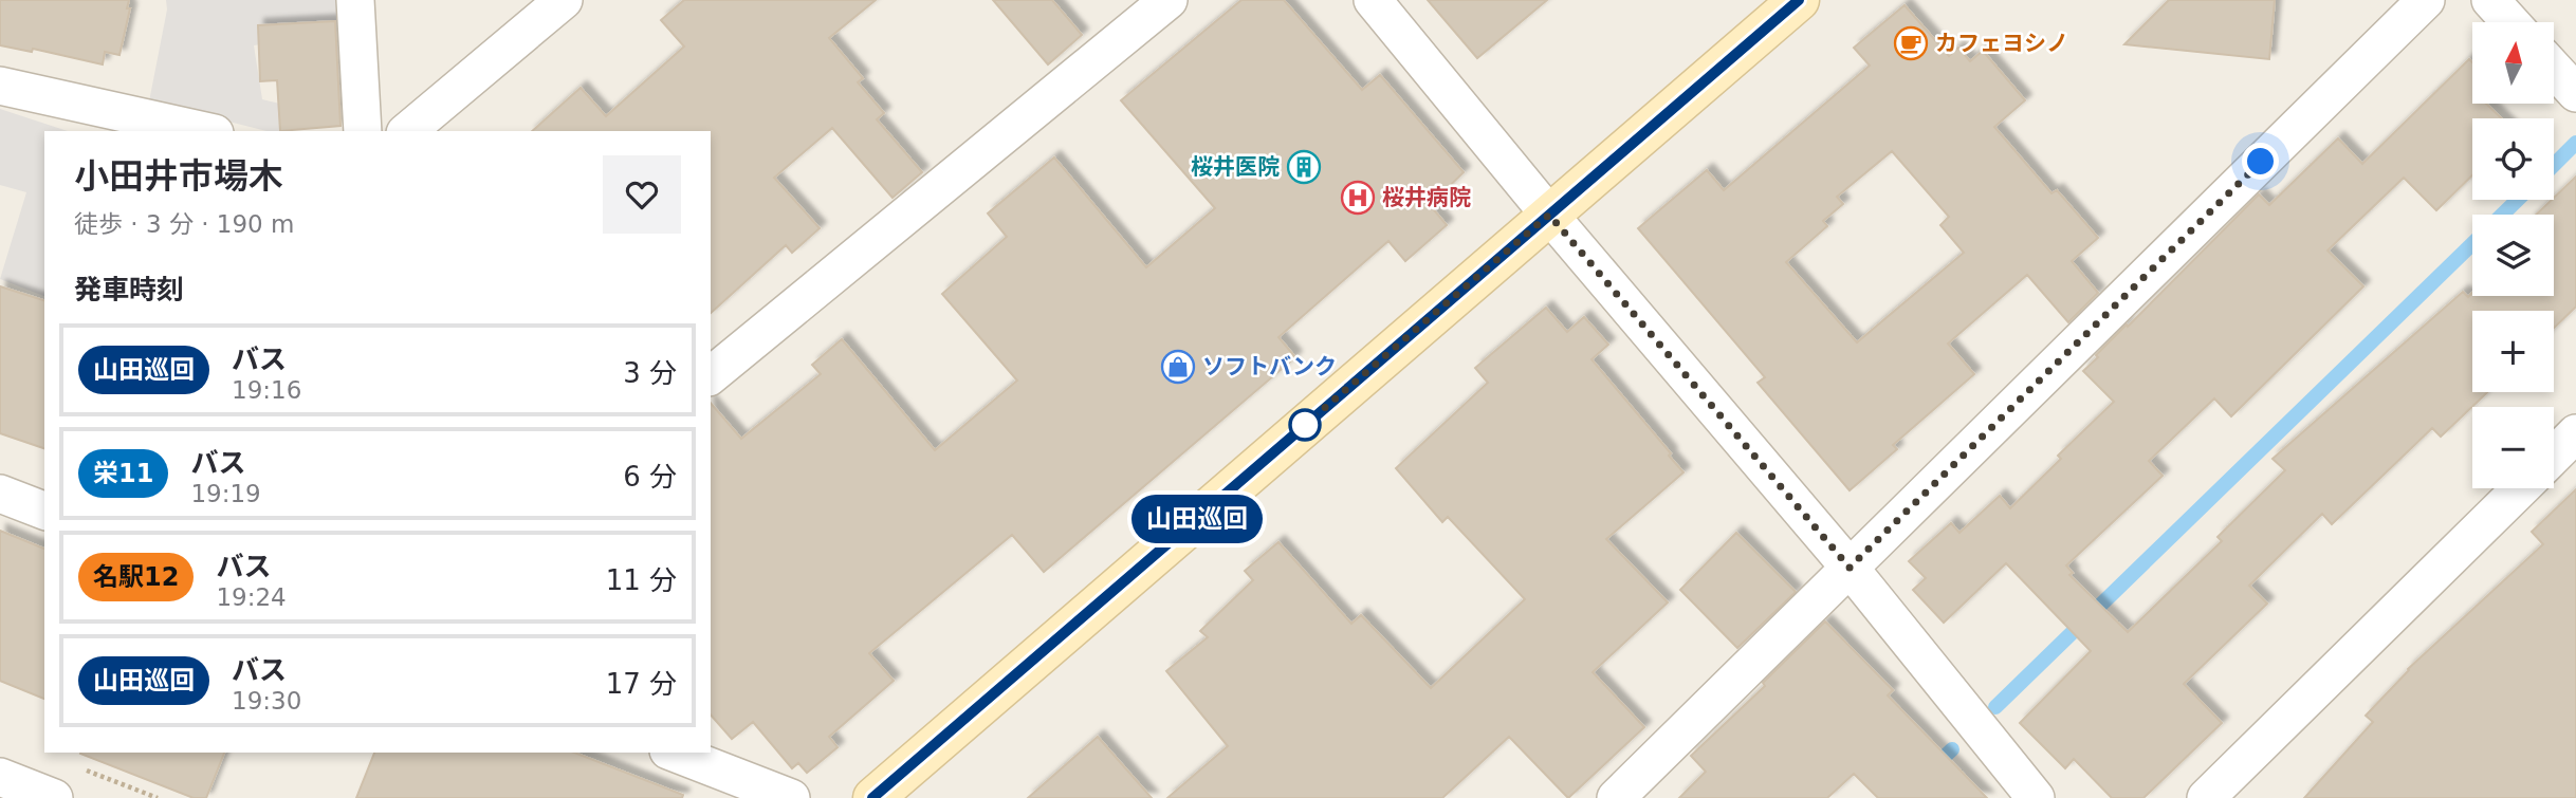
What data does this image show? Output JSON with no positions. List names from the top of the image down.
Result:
{
  "places": {
    "cafe": ["カフェヨシノ"],
    "building": ["桜井医院"],
    "hospital": ["桜井病院"],
    "shop": ["ソフトバンク"]
  },
  "lines": ["bus line 山田巡回"],
  "north": "top",
  "page": {
    "on_map": "山田巡回",
    "map_buttons": ["+", "−"],
    "heading": [
      ["小田井市場木", "徒歩 · 3 分 · 190 m"],
      "発車時刻"
    ],
    "list": [
      {
        "mark": "山田巡回",
        "name": "バス",
        "note": "19:16",
        "value": "3 分"
      },
      {
        "mark": "栄11",
        "name": "バス",
        "note": "19:19",
        "value": "6 分"
      },
      {
        "mark": "名駅12",
        "name": "バス",
        "note": "19:24",
        "value": "11 分"
      },
      {
        "mark": "山田巡回",
        "name": "バス",
        "note": "19:30",
        "value": "17 分"
      }
    ]
  }
}
